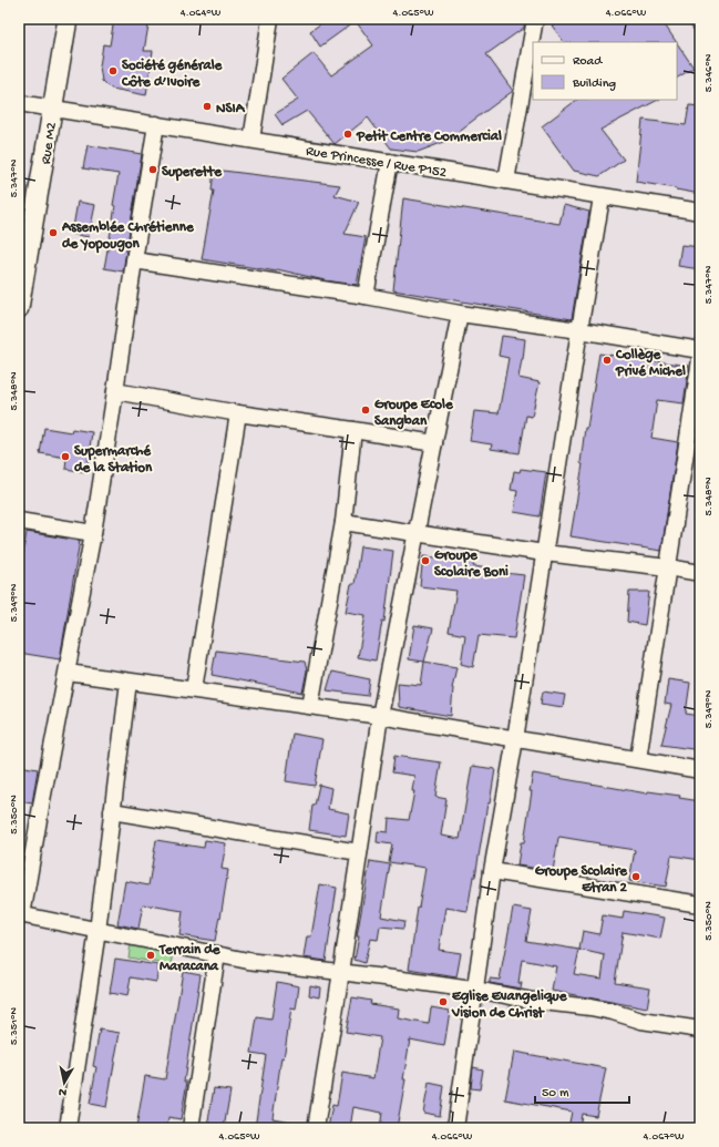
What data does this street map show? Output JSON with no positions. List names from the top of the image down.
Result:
{
  "streets": {
    "main road": ["Rue M2"],
    "street": ["Rue Princesse / Rue P152"]
  },
  "crossings": [
    ["Rue M2", "Rue Princesse / Rue P152"]
  ],
  "places": [
    "Société générale Côte d’Ivoire",
    "NSIA",
    "Petit Centre Commercial",
    "Superette",
    "Assemblée Chrétienne de Yopougon",
    "Collège Privé Michel",
    "Groupe Ecole Sangban",
    "Supermarché de la Station",
    "Groupe Scolaire Boni",
    "Groupe Scolaire Etran 2",
    "Terrain de Maracana",
    "Eglise Evangelique Vision de Christ"
  ],
  "legend": ["Road", "Building"],
  "scale_bar": "50 m",
  "north": "bottom",
  "coordinates": [
    "4.064°W",
    "4.065°W",
    "4.066°W",
    "5.346°N",
    "5.347°N",
    "5.348°N",
    "5.349°N",
    "5.350°N",
    "5.351°N",
    "4.067°W"
  ]
}
